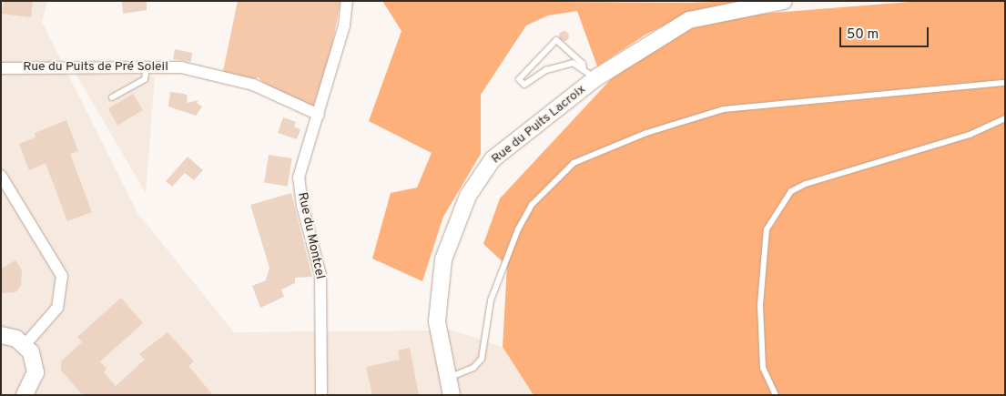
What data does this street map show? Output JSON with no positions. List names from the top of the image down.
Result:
{
  "streets": {
    "street": ["Rue du Puits de Pré Soleil", "Rue du Puits Lacroix", "Rue du Montcel"]
  },
  "crossings": [
    ["Rue du Puits de Pré Soleil", "Rue du Montcel"]
  ],
  "scale_bar": "50 m"
}
